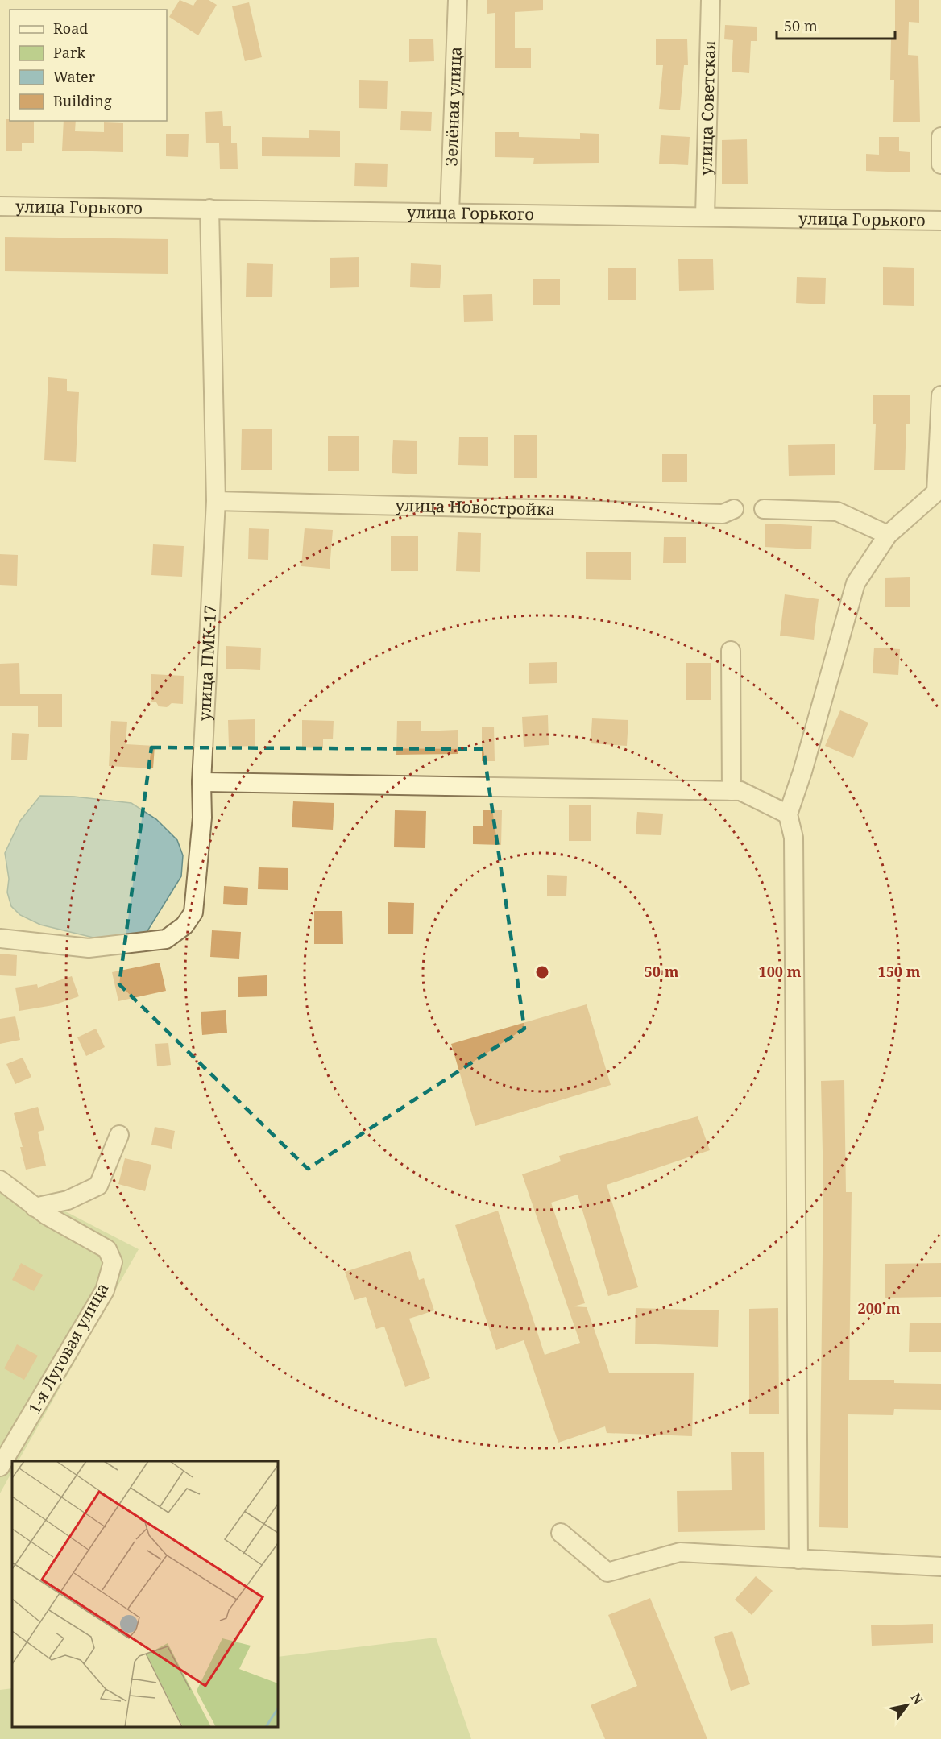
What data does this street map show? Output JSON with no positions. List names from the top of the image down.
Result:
{
  "streets": {
    "street": [
      "Зелёная улица",
      "улица Советская",
      "улица Горького",
      "улица Новостройка",
      "улица ПМК-17",
      "1-я Луговая улица"
    ]
  },
  "crossings": [
    ["Зелёная улица", "улица Горького"],
    ["улица Советская", "улица Горького"],
    ["улица Горького", "улица ПМК-17"],
    ["улица Новостройка", "улица ПМК-17"]
  ],
  "legend": [
    "Road",
    "Park",
    "Water",
    "Building"
  ],
  "scale_bar": "50 m",
  "north": "top right",
  "rings": [
    "50 m",
    "100 m",
    "150 m",
    "200 m"
  ]
}
